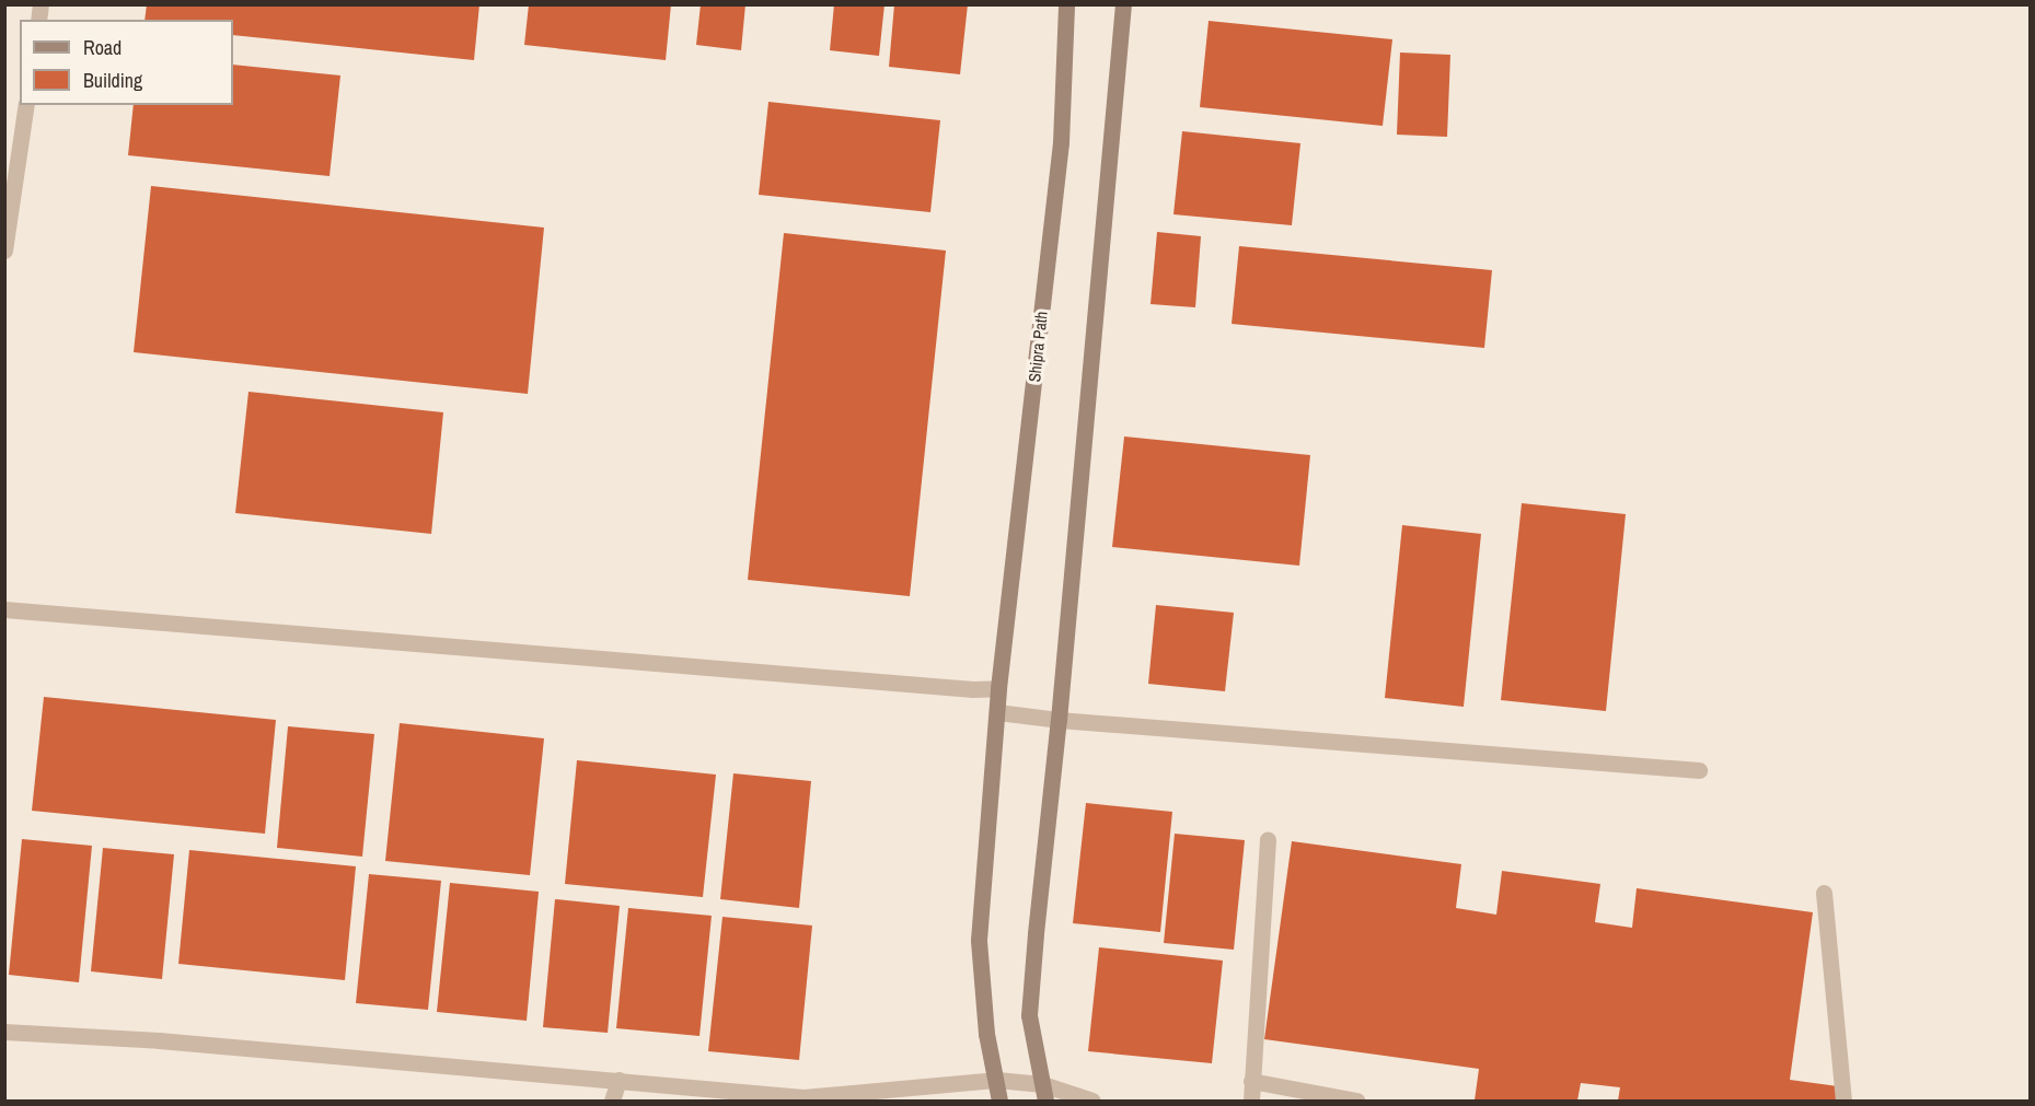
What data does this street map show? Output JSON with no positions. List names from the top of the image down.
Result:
{
  "streets": {
    "street": ["Shipra Path"]
  },
  "legend": ["Road", "Building"]
}
